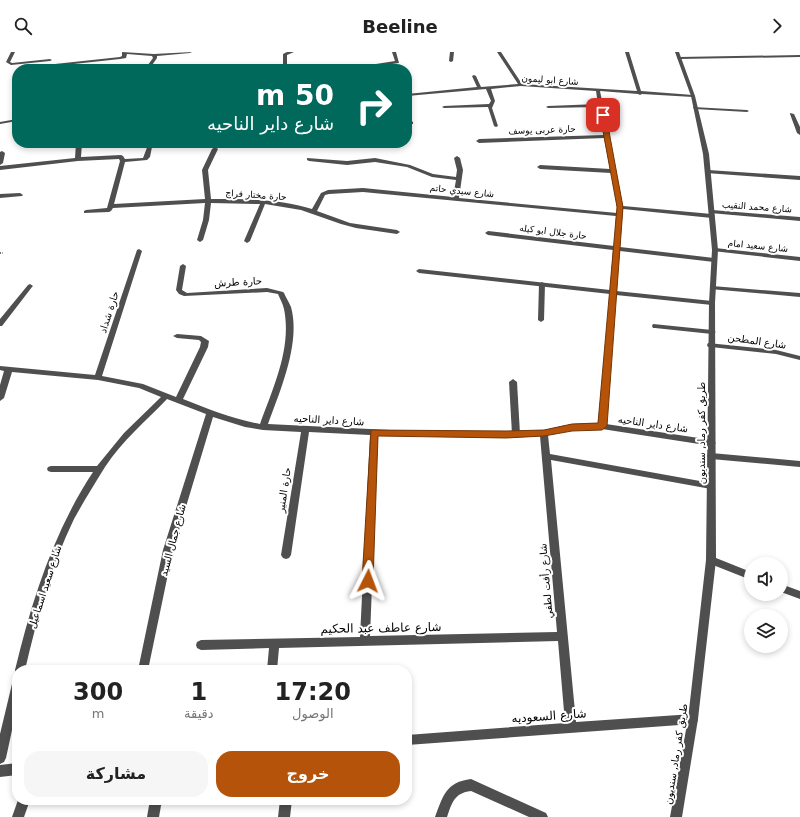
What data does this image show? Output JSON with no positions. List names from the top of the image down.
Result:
{
  "streets": {
    "street": [
      "شارع ابو ليمون",
      "حارة عربى يوسف",
      "شارع سيدي حاتم",
      "حارة مختار فراج",
      "شارع محمد النقيب",
      "حارة جلال ابو كيله",
      "شارع سعيد امام",
      "حارة طرش",
      "حارة شداد",
      "شارع المطحن",
      "شارع داير الناحيه",
      "طريق كفر رماد, سنديون",
      "حارة المنير",
      "شارع جمال السيد",
      "شارع رأفت لطفي",
      "شارع سعيد اسماعيل",
      "شارع عاطف عبد الحكيم",
      "شارع السعوديه"
    ]
  },
  "crossings": [
    ["شارع ابو ليمون", "طريق كفر رماد, سنديون"],
    ["شارع سيدي حاتم", "حارة مختار فراج"],
    ["شارع محمد النقيب", "طريق كفر رماد, سنديون"],
    ["حارة جلال ابو كيله", "طريق كفر رماد, سنديون"],
    ["شارع سعيد امام", "طريق كفر رماد, سنديون"],
    ["حارة طرش", "شارع داير الناحيه"],
    ["حارة شداد", "شارع داير الناحيه"],
    ["شارع المطحن", "طريق كفر رماد, سنديون"],
    ["شارع داير الناحيه", "طريق كفر رماد, سنديون"],
    ["شارع داير الناحيه", "حارة المنير"],
    ["شارع داير الناحيه", "شارع جمال السيد"],
    ["شارع داير الناحيه", "شارع رأفت لطفي"],
    ["شارع داير الناحيه", "شارع سعيد اسماعيل"],
    ["طريق كفر رماد, سنديون", "شارع السعوديه"],
    ["شارع رأفت لطفي", "شارع عاطف عبد الحكيم"],
    ["شارع رأفت لطفي", "شارع السعوديه"]
  ],
  "page": {
    "header": "Beeline",
    "turn": ["50 m", "شارع داير الناحيه"],
    "eta": [
      "17:20",
      "الوصول",
      "1",
      "دقيقة",
      "300",
      "m"
    ],
    "buttons": ["خروج", "مشاركة"]
  }
}
